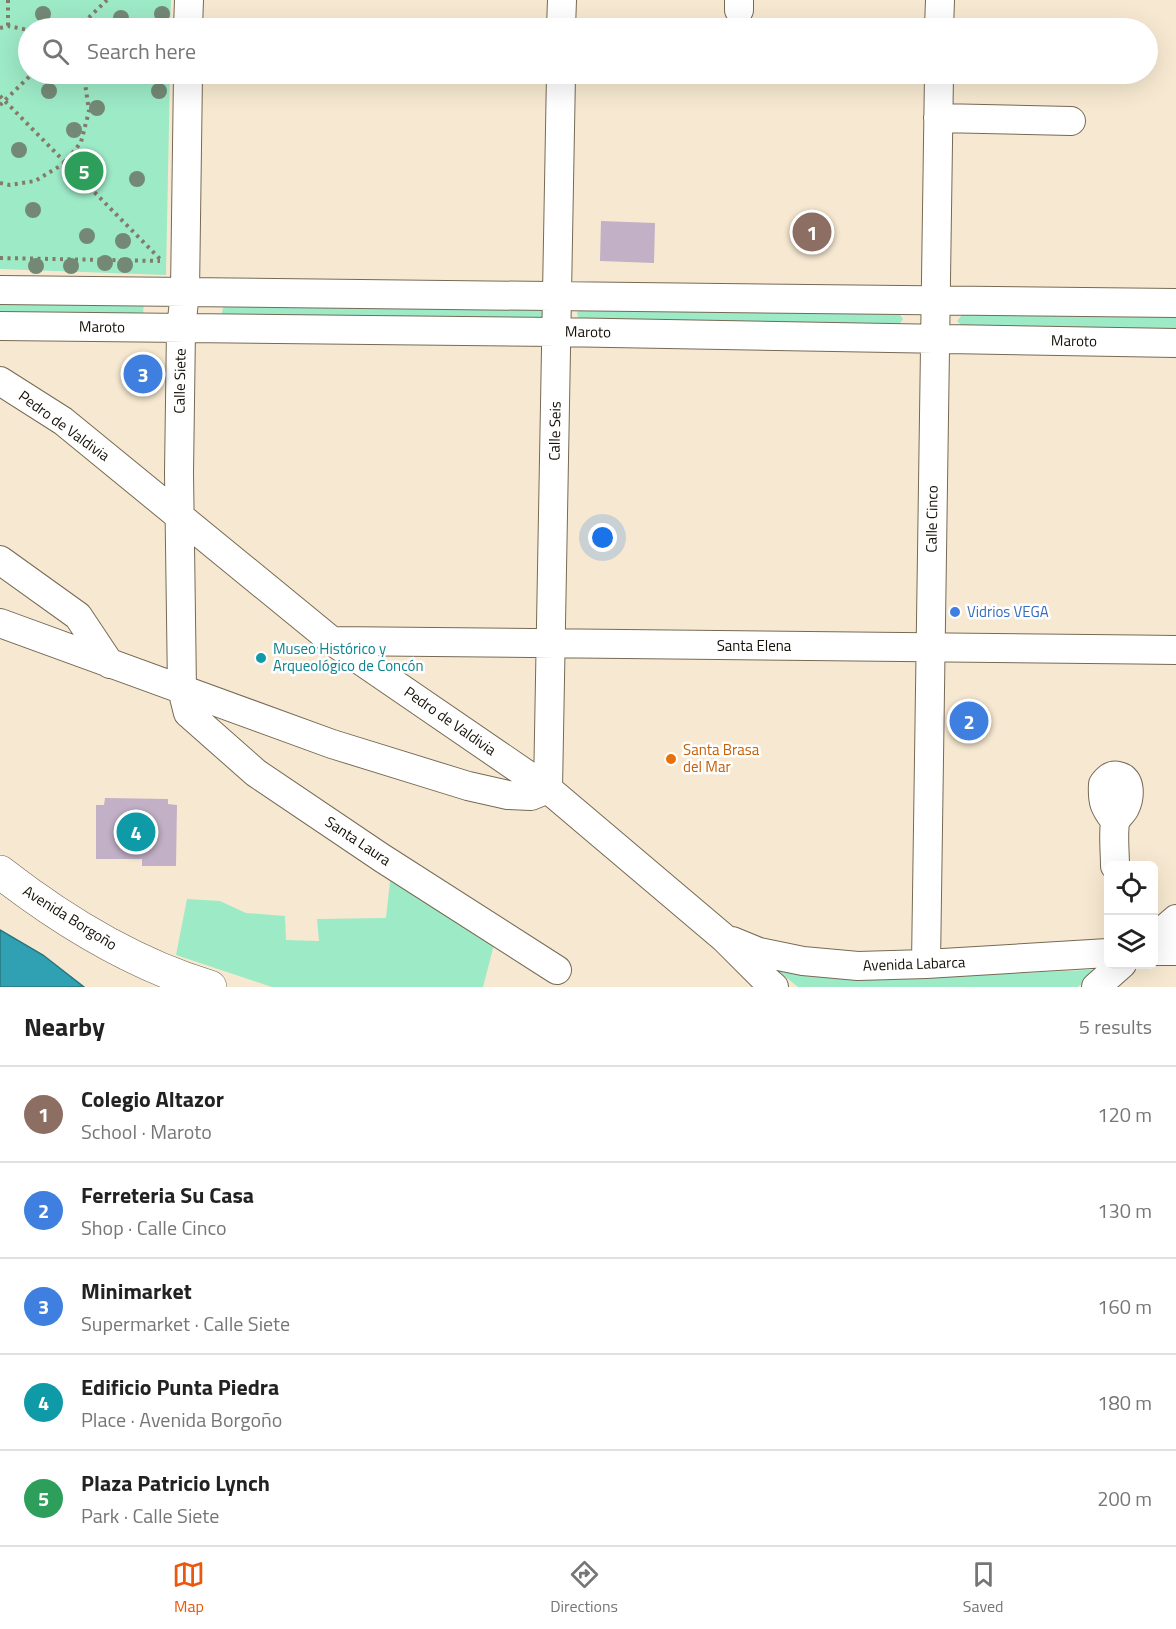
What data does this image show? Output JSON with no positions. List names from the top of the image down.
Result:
{
  "streets": {
    "main road": ["Avenida Borgoño"],
    "street": [
      "Maroto",
      "Calle Siete",
      "Pedro de Valdivia",
      "Calle Seis",
      "Calle Cinco",
      "Santa Elena",
      "Santa Laura",
      "Avenida Labarca"
    ]
  },
  "crossings": [
    ["Maroto", "Calle Siete"],
    ["Maroto", "Calle Seis"],
    ["Maroto", "Calle Cinco"],
    ["Calle Siete", "Pedro de Valdivia"],
    ["Calle Siete", "Santa Laura"],
    ["Pedro de Valdivia", "Calle Seis"],
    ["Pedro de Valdivia", "Santa Elena"],
    ["Pedro de Valdivia", "Avenida Labarca"],
    ["Calle Seis", "Santa Elena"],
    ["Calle Cinco", "Santa Elena"],
    ["Calle Cinco", "Avenida Labarca"]
  ],
  "places": ["Vidrios VEGA", "Museo Histórico y Arqueológico de Concón", "Santa Brasa del Mar"],
  "page": {
    "search": "Search here",
    "pins": [
      "5",
      "1",
      "3",
      "2",
      "4"
    ],
    "heading": ["Nearby", "5 results"],
    "list": [
      {
        "mark": "1",
        "name": "Colegio Altazor",
        "note": "School · Maroto",
        "value": "120 m"
      },
      {
        "mark": "2",
        "name": "Ferreteria Su Casa",
        "note": "Shop · Calle Cinco",
        "value": "130 m"
      },
      {
        "mark": "3",
        "name": "Minimarket",
        "note": "Supermarket · Calle Siete",
        "value": "160 m"
      },
      {
        "mark": "4",
        "name": "Edificio Punta Piedra",
        "note": "Place · Avenida Borgoño",
        "value": "180 m"
      },
      {
        "mark": "5",
        "name": "Plaza Patricio Lynch",
        "note": "Park · Calle Siete",
        "value": "200 m"
      }
    ],
    "nav": ["Map", "Directions", "Saved"]
  }
}
